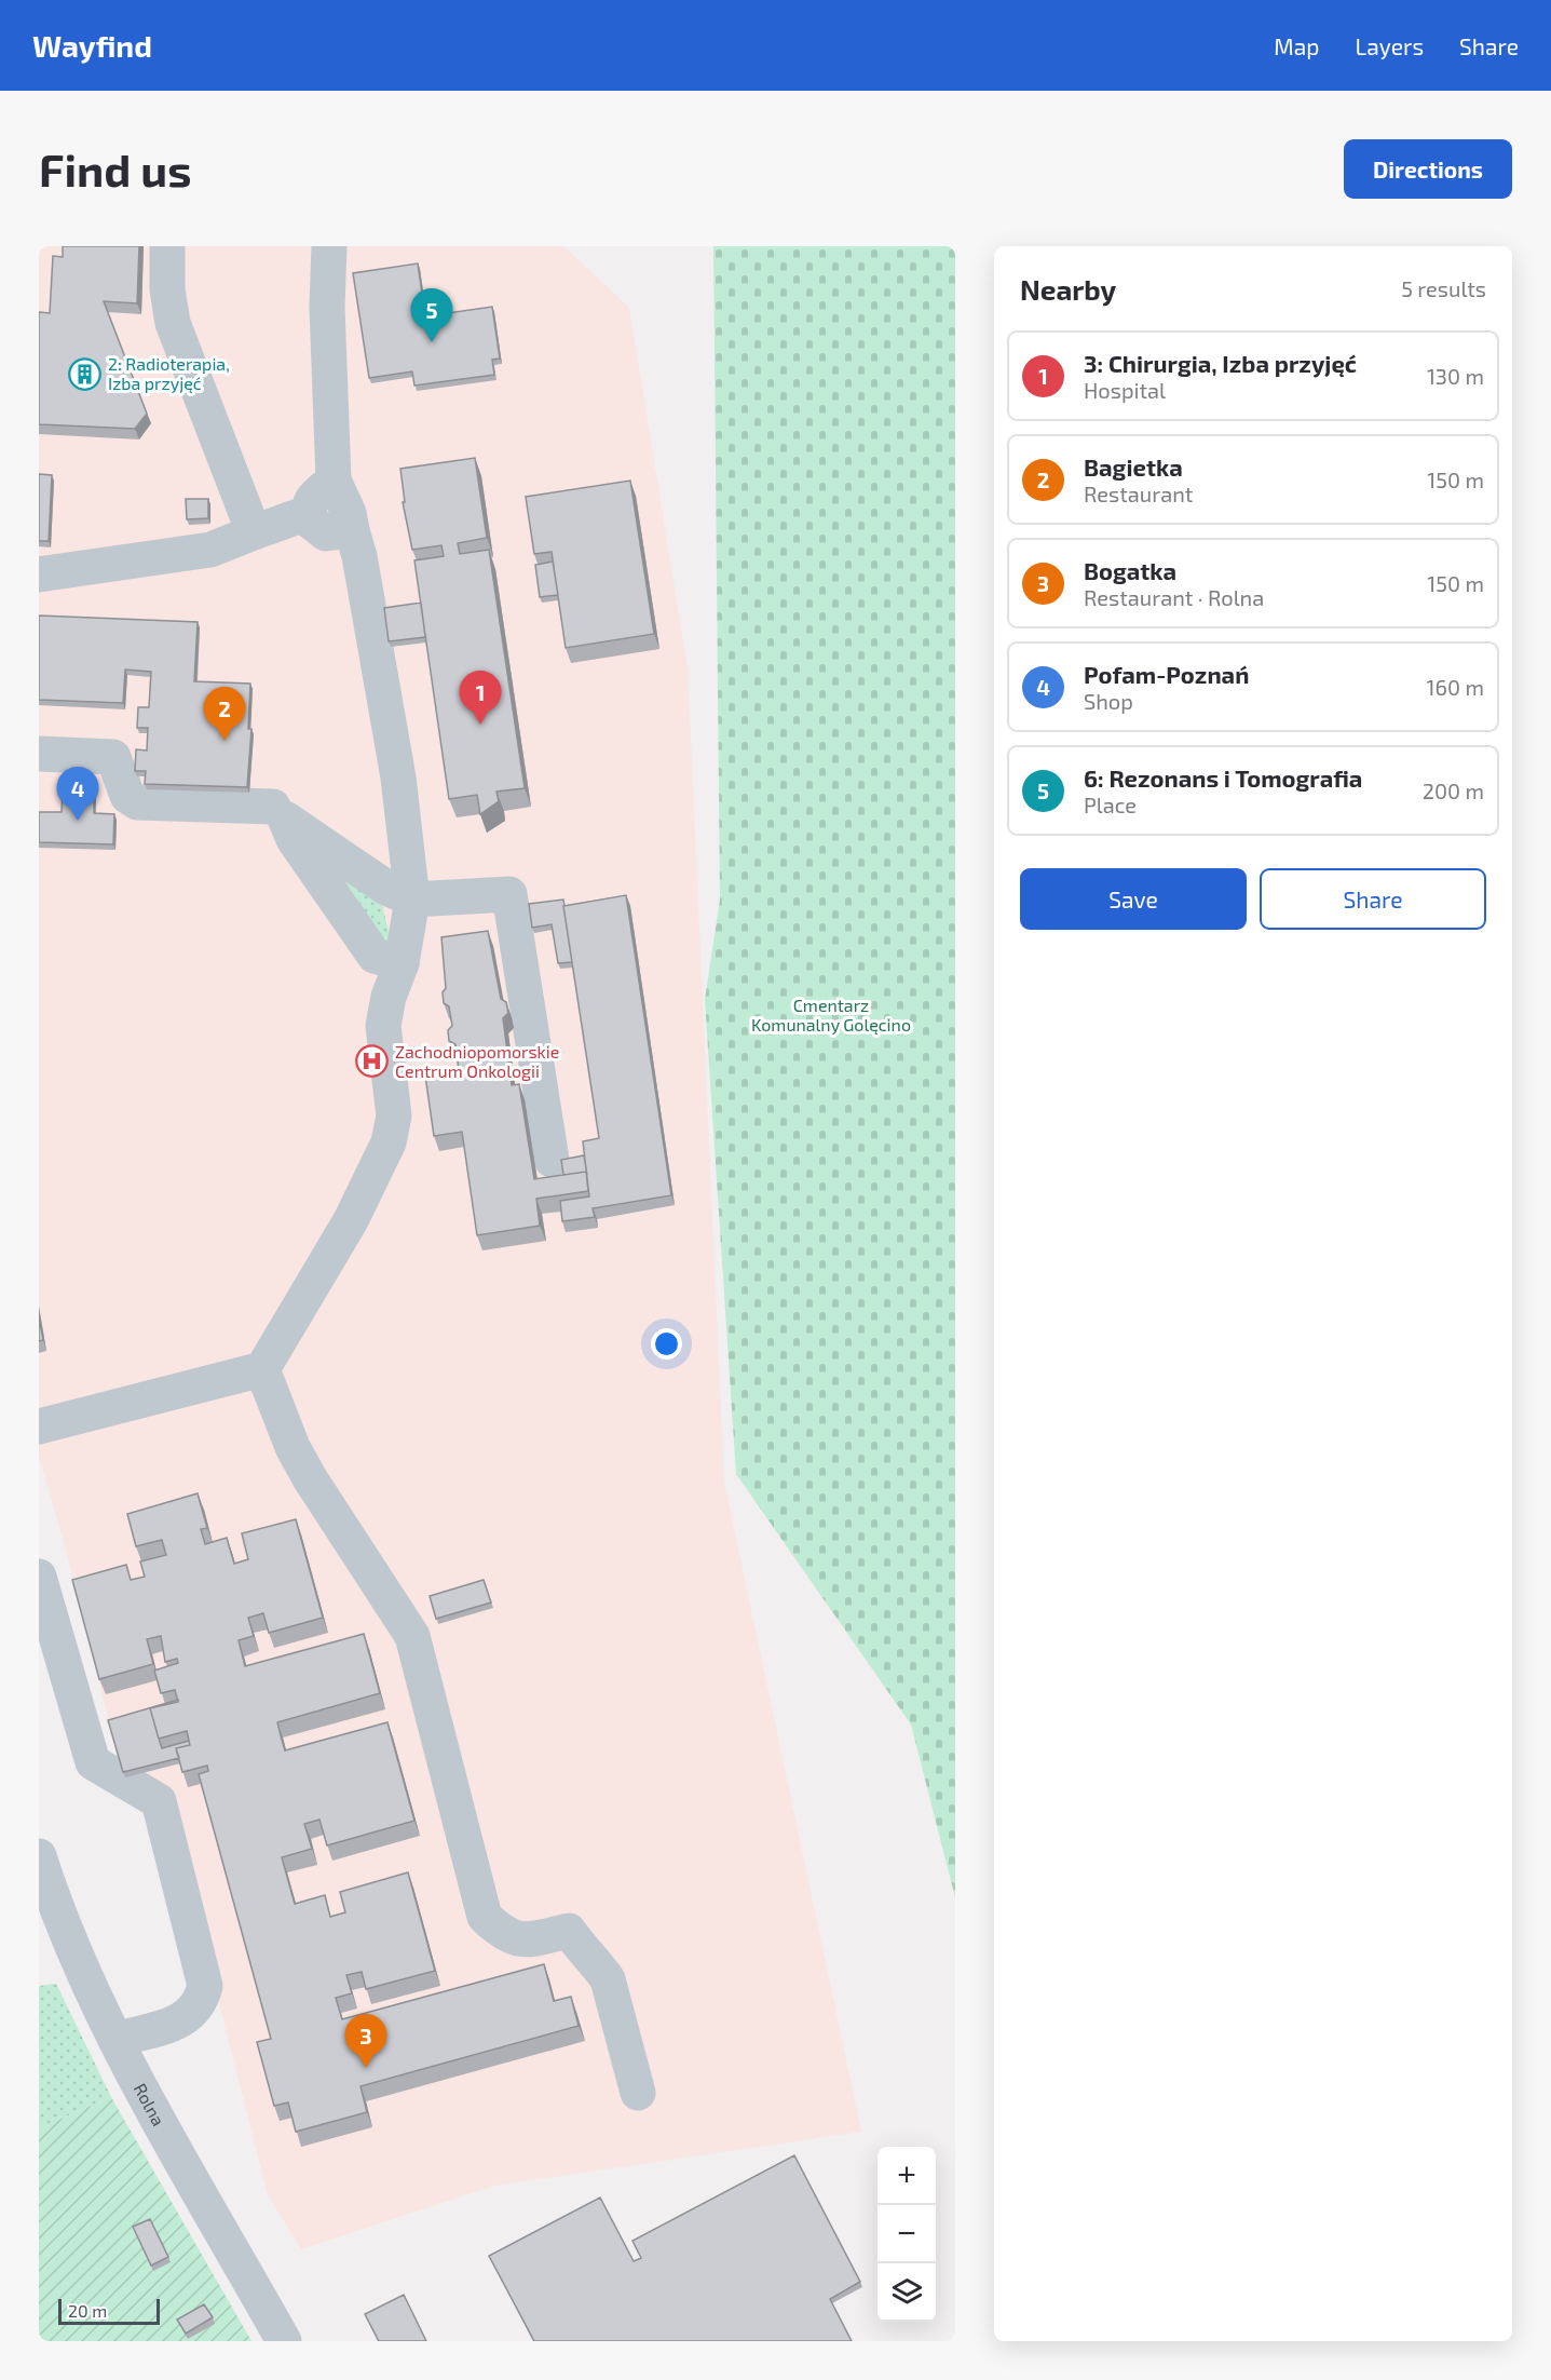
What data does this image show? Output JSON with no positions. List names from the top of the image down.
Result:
{
  "streets": {
    "street": ["Rolna"]
  },
  "parks": ["Cmentarz Komunalny Golęcino"],
  "places": {
    "building": ["2: Radioterapia, Izba przyjęć"],
    "hospital": ["Zachodniopomorskie Centrum Onkologii"]
  },
  "scale_bar": "20 m",
  "page": {
    "header": "Wayfind",
    "nav": ["Map", "Layers", "Share"],
    "buttons": [
      "Directions",
      ["Save", "Share"]
    ],
    "title": "Find us",
    "heading": ["Nearby", "5 results"],
    "pins": [
      "5",
      "1",
      "2",
      "4",
      "3"
    ],
    "list": [
      {
        "mark": "1",
        "name": "3: Chirurgia, Izba przyjęć",
        "note": "Hospital",
        "value": "130 m"
      },
      {
        "mark": "2",
        "name": "Bagietka",
        "note": "Restaurant",
        "value": "150 m"
      },
      {
        "mark": "3",
        "name": "Bogatka",
        "note": "Restaurant · Rolna",
        "value": "150 m"
      },
      {
        "mark": "4",
        "name": "Pofam-Poznań",
        "note": "Shop",
        "value": "160 m"
      },
      {
        "mark": "5",
        "name": "6: Rezonans i Tomografia",
        "note": "Place",
        "value": "200 m"
      }
    ],
    "map_buttons": ["+", "−"],
    "scale": "20 m"
  }
}
